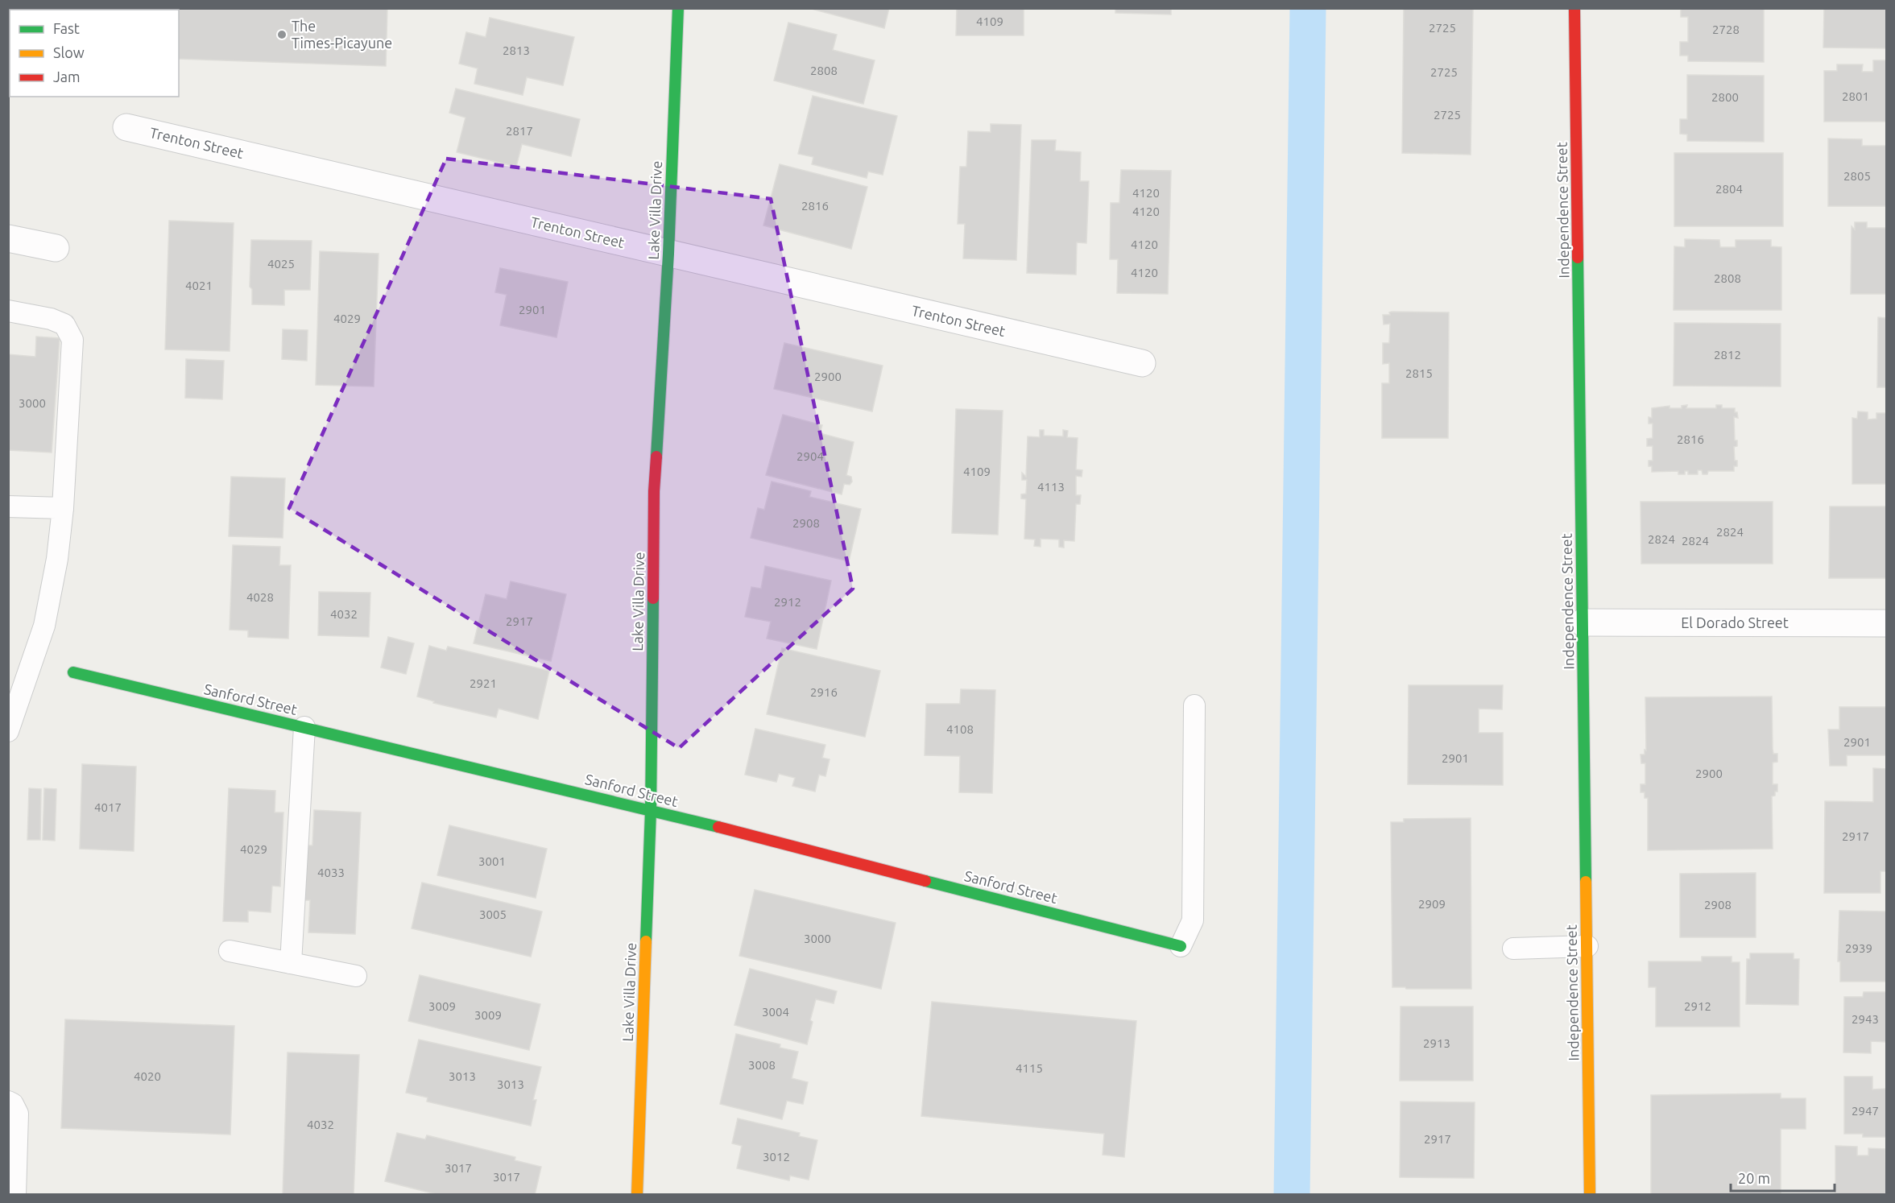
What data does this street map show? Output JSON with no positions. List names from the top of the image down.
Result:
{
  "streets": {
    "street": [
      "Trenton Street",
      "Lake Villa Drive",
      "Independence Street",
      "El Dorado Street",
      "Sanford Street"
    ]
  },
  "crossings": [
    ["Trenton Street", "Lake Villa Drive"],
    ["Lake Villa Drive", "Sanford Street"],
    ["Independence Street", "El Dorado Street"]
  ],
  "places": ["The Times-Picayune"],
  "house_numbers": [
    "4109",
    "2725",
    "2728",
    "2813",
    "2808",
    "2725",
    "2801",
    "2800",
    "2725",
    "2817",
    "2805",
    "2804",
    "4120",
    "2816",
    "4120",
    "4120",
    "4025",
    "4120",
    "2808",
    "4021",
    "2901",
    "4029",
    "2812",
    "2815",
    "2900",
    "3000",
    "2816",
    "2904",
    "4109",
    "4113",
    "2908",
    "2824",
    "2824",
    "2824",
    "4028",
    "2912",
    "4032",
    "2917",
    "2921",
    "2916",
    "4108",
    "2901",
    "2901",
    "2900",
    "4017",
    "2917",
    "4029",
    "3001",
    "4033",
    "2909",
    "2908",
    "3005",
    "3000",
    "2939",
    "3009",
    "2912",
    "3004",
    "3009",
    "2943",
    "2913",
    "3008",
    "4115",
    "4020",
    "3013",
    "3013",
    "2947",
    "4032",
    "2917",
    "3012",
    "3017",
    "3017"
  ],
  "legend": ["Fast", "Slow", "Jam"],
  "scale_bar": "20 m"
}
